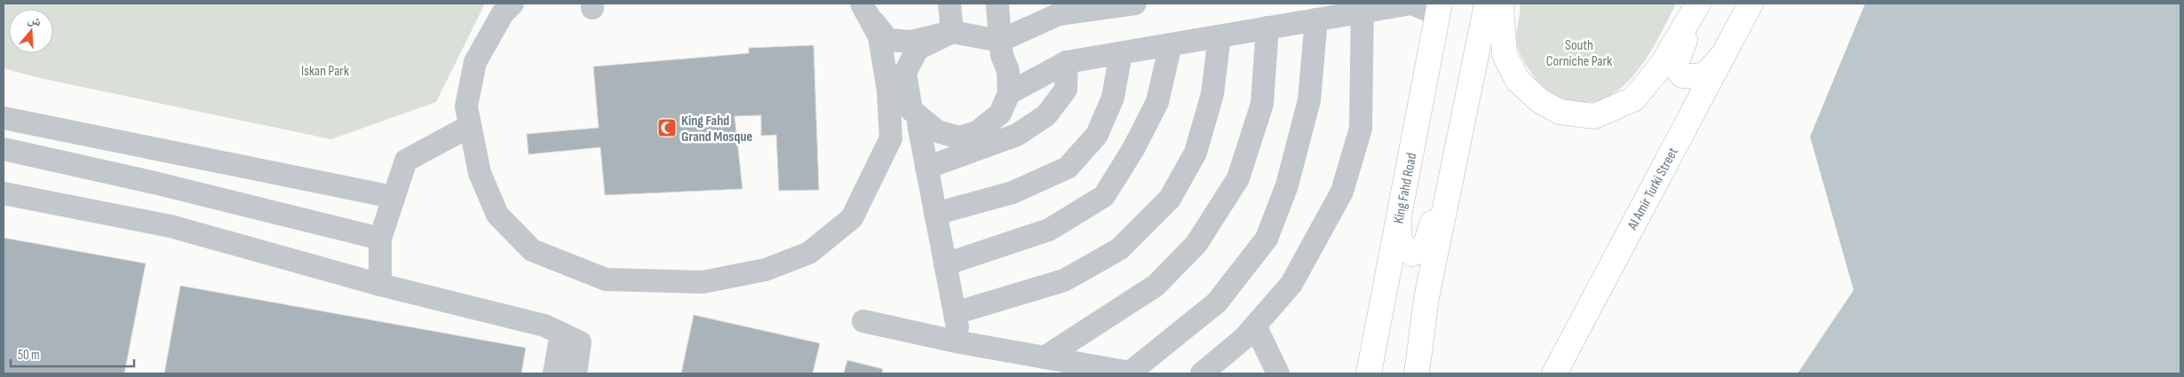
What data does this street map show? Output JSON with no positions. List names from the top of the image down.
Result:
{
  "streets": {
    "main road": ["King Fahd Road", "Al Amir Turki Street"]
  },
  "parks": ["South Corniche Park", "Iskan Park"],
  "places": {
    "mosque": ["King Fahd Grand Mosque"]
  },
  "scale_bar": "50 m",
  "north": "top"
}
